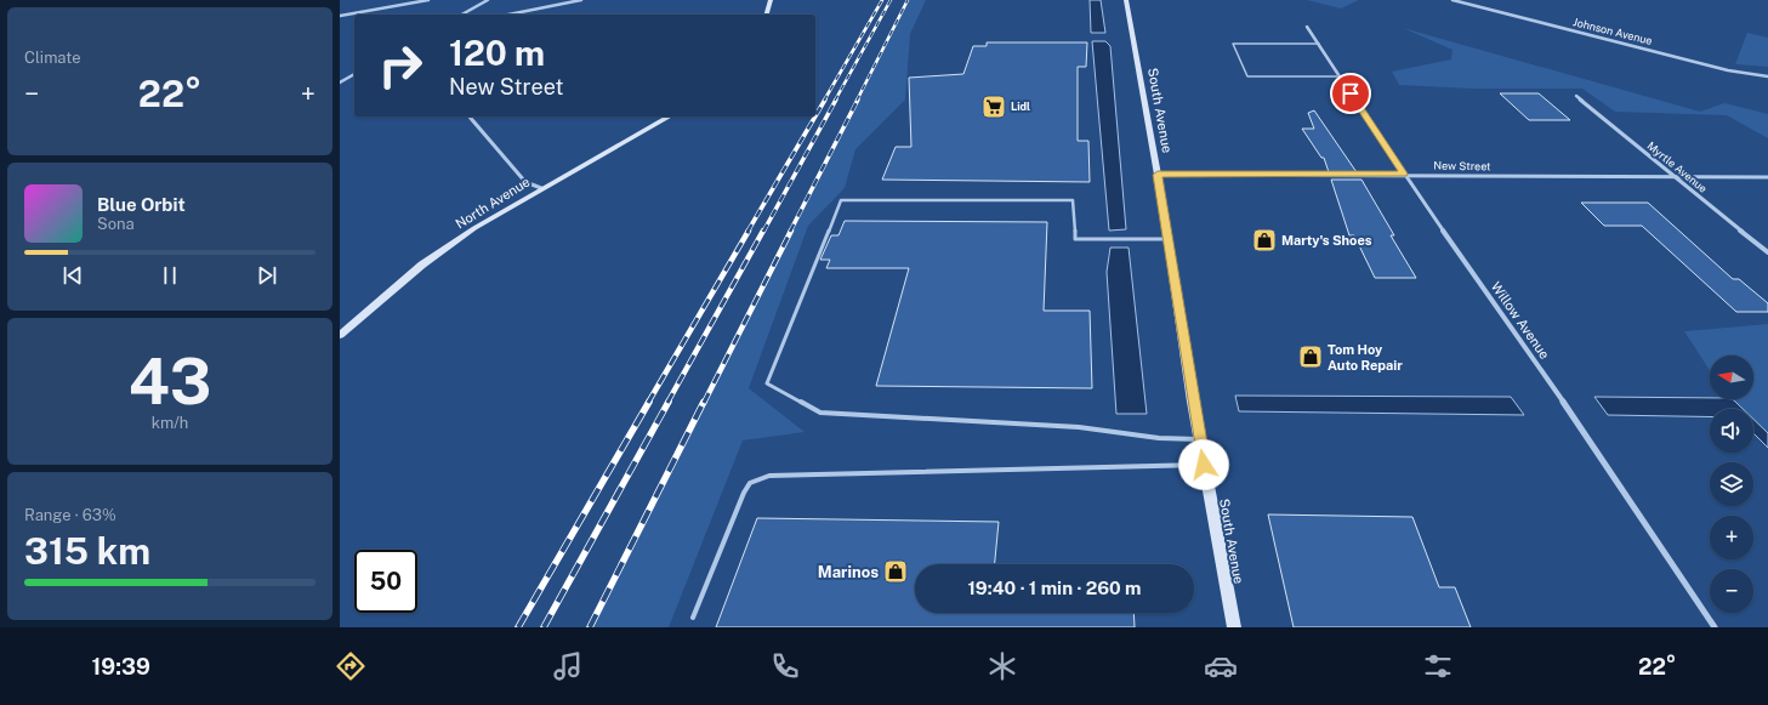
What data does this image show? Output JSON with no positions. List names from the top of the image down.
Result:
{
  "streets": {
    "main road": ["South Avenue", "North Avenue"],
    "street": [
      "Johnson Avenue",
      "New Street",
      "Myrtle Avenue",
      "Willow Avenue"
    ]
  },
  "crossings": [
    ["South Avenue", "New Street"],
    ["New Street", "Myrtle Avenue"],
    ["New Street", "Willow Avenue"]
  ],
  "places": {
    "supermarket": ["Lidl"],
    "shop": ["Marty's Shoes", "Tom Hoy Auto Repair", "Marinos"]
  },
  "north": "left",
  "page": {
    "tile": [
      "Climate",
      ["43", "km/h"],
      ["Range · 63%", "315 km"]
    ],
    "turn": ["120 m", "New Street"],
    "heat": ["−", "22°", "+"],
    "song": ["Blue Orbit", "Sona"],
    "map_buttons": ["+", "−"],
    "limit": "50",
    "trip": "19:40 · 1 min · 260 m",
    "tabs": ["19:39", "22°"]
  }
}
